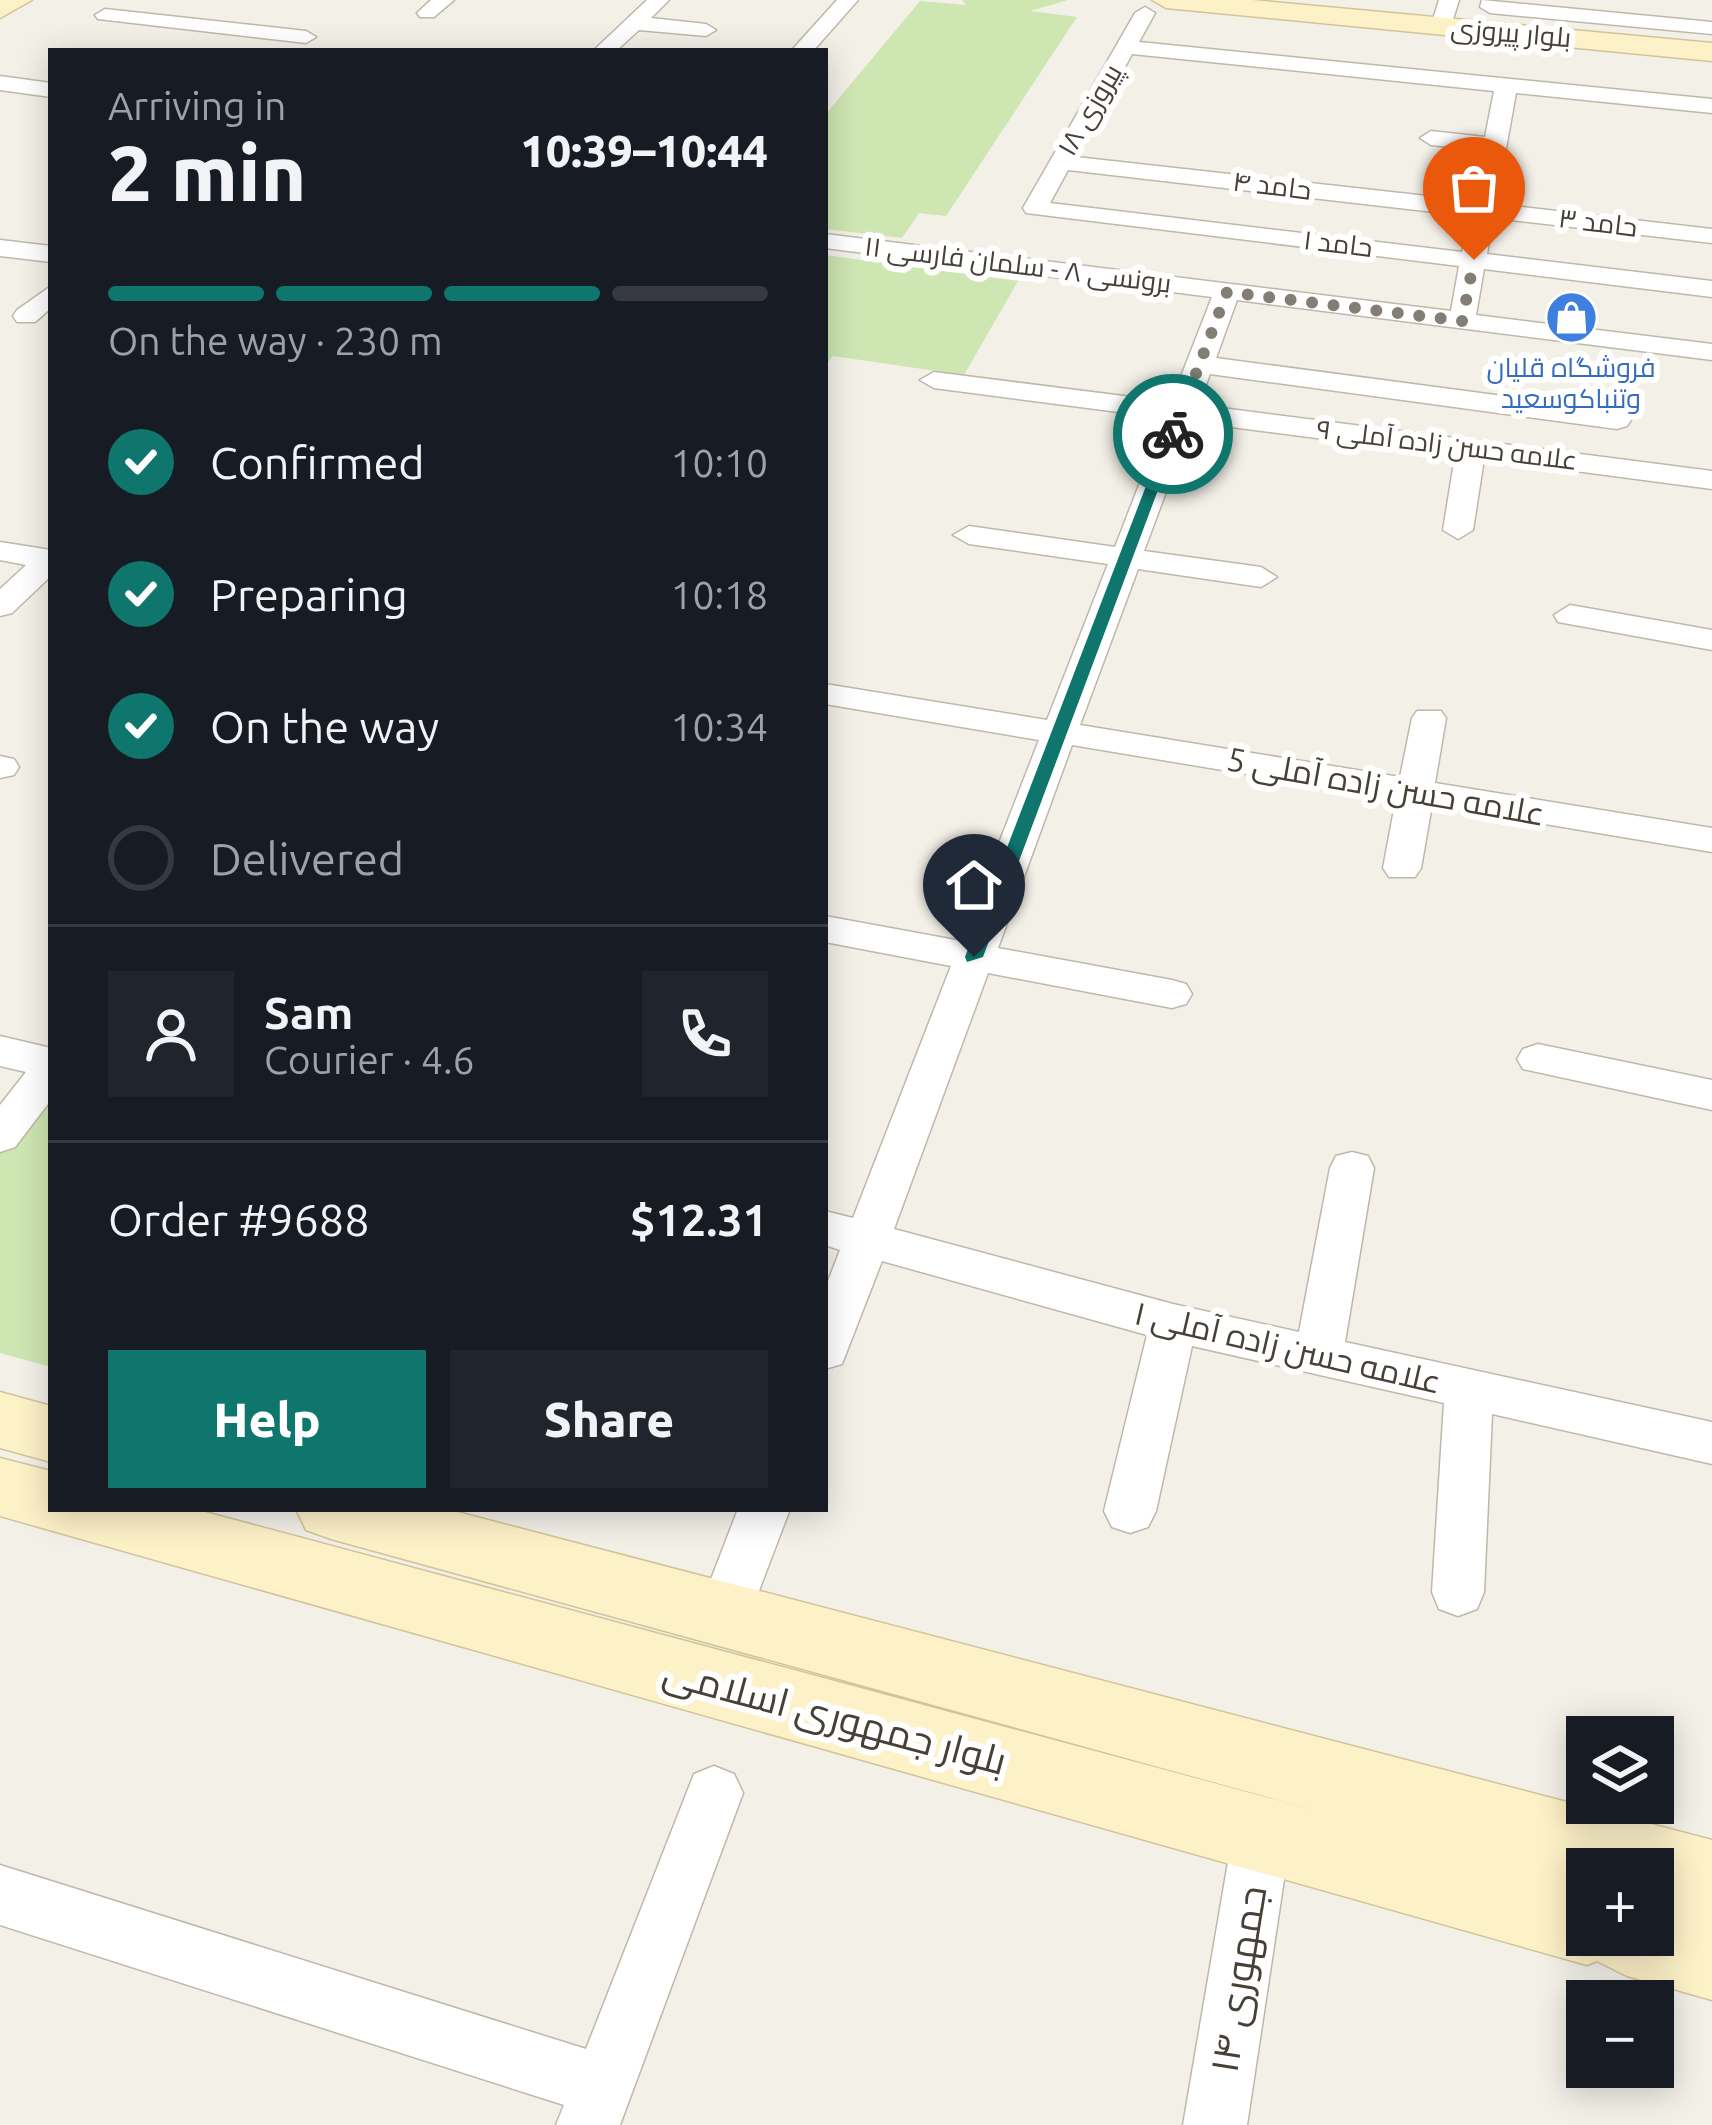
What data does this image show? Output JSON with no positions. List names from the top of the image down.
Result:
{
  "streets": {
    "street": [
      "بلوار پیروزی",
      "پیروزی ۱۸",
      "حامد ۴",
      "حامد ۳",
      "حامد ۱",
      "برونسی ۸ - سلمان فارسی ۱۱",
      "علامه حسن زاده آملی ۹",
      "علامه حسن زاده آملی 5",
      "علامه حسن زاده آملی ۱",
      "بلوار جمهوری اسلامی",
      "جمهوری ۱۴"
    ]
  },
  "crossings": [
    ["بلوار پیروزی", "پیروزی ۱۸"],
    ["پیروزی ۱۸", "حامد ۴"],
    ["پیروزی ۱۸", "حامد ۱"],
    ["حامد ۴", "حامد ۳"],
    ["بلوار جمهوری اسلامی", "جمهوری ۱۴"]
  ],
  "places": {
    "shop": ["فروشگاه قلیان وتنباکوسعید"]
  },
  "page": {
    "heading": ["2 min", "Arriving in", "10:39–10:44"],
    "panel": [
      "Sam",
      "Courier · 4.6",
      "Order #9688",
      "$12.31"
    ],
    "bar": "On the way · 230 m",
    "list": [
      ["Confirmed", "10:10"],
      ["Preparing", "10:18"],
      ["On the way", "10:34"],
      "Delivered"
    ],
    "buttons": ["Help", "Share"],
    "map_buttons": ["+", "−"]
  }
}
